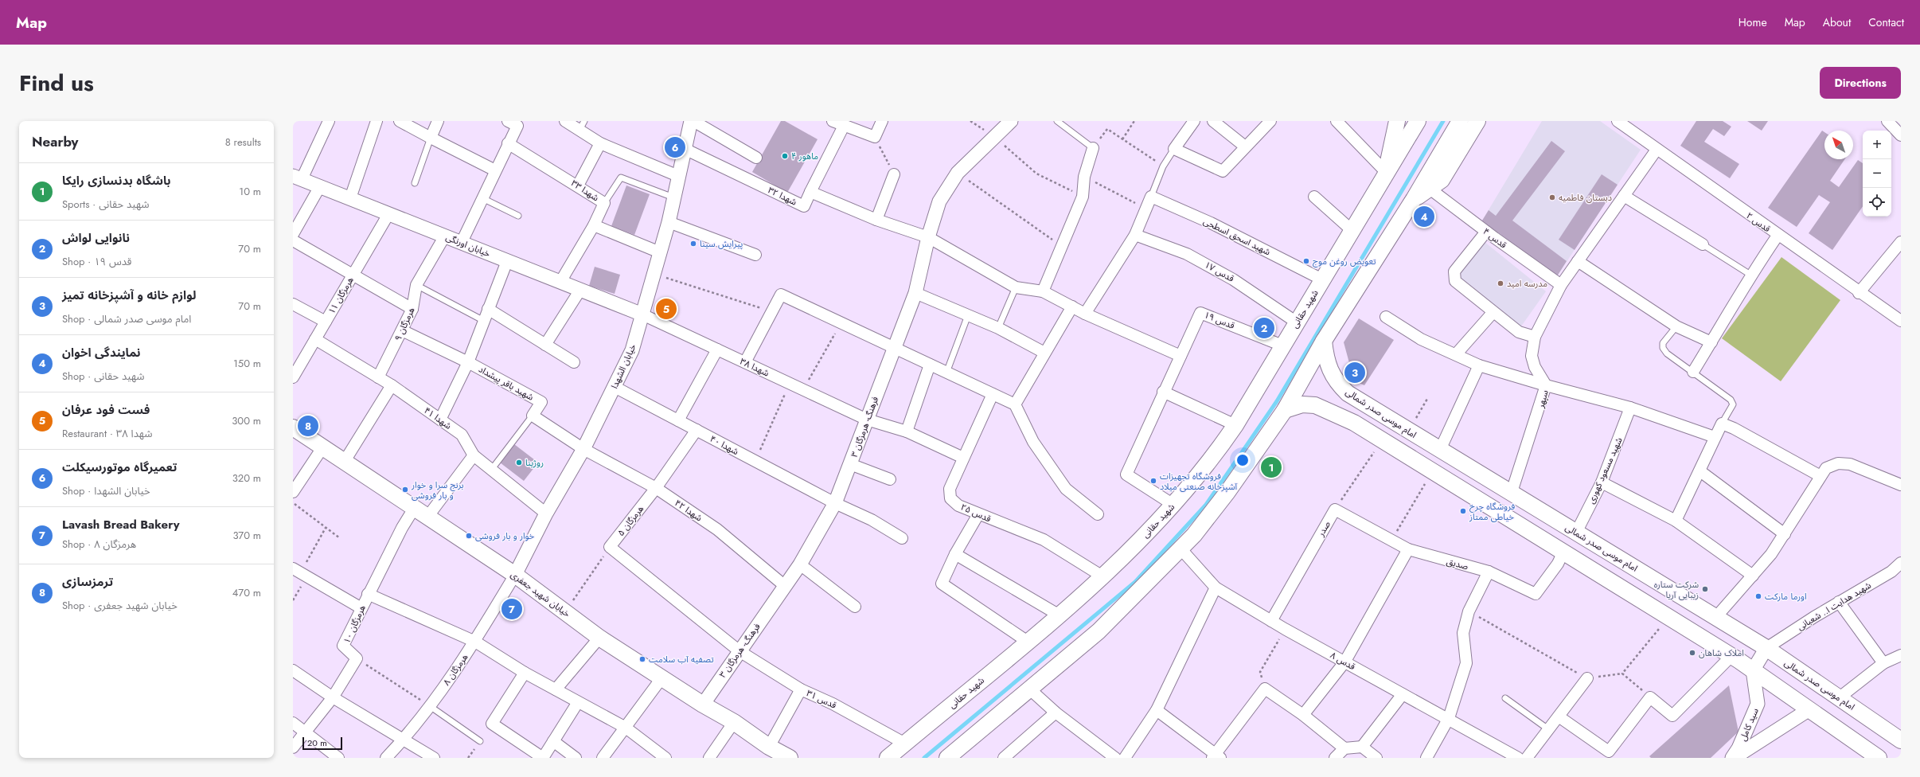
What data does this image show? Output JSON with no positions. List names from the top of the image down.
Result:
{
  "streets": {
    "main road": ["شهید حقانی", "امام موسی صدر شمالی", "خیابان شهید جعفری"],
    "street": [
      "شهدا ۳۳",
      "شهدا ۳۲",
      "قدس ۲",
      "شهید اسحق اسطحی",
      "قدس ۴",
      "خیابان اورنگی",
      "قدس ۱۷",
      "هرمزگان ۱۱",
      "قدس ۱۹",
      "هرمزگان ۹",
      "خیابان الشهدا",
      "شهدا ۳۸",
      "شهید باقر پیشداد",
      "سپهر",
      "شهدا ۴۱",
      "فرهنگ- هرمزگان ۳",
      "شهدا ۴۰",
      "شهید مسعود کهوری",
      "شهدا ۴۲",
      "قدس ۲۵",
      "هرمزگان ۵",
      "صدر",
      "صدیق",
      "شهید هدایت ا.. شعبانی",
      "هرمزگان ۱۰",
      "قدس ۸",
      "هرمزگان ۸",
      "قدس ۳۱",
      "سید کامل"
    ]
  },
  "crossings": [
    ["شهدا ۳۳", "خیابان الشهدا"],
    ["شهدا ۳۲", "خیابان الشهدا"],
    ["شهدا ۳۲", "فرهنگ- هرمزگان ۳"],
    ["شهید اسحق اسطحی", "شهید حقانی"],
    ["خیابان اورنگی", "هرمزگان ۱۱"],
    ["خیابان اورنگی", "هرمزگان ۹"],
    ["خیابان اورنگی", "خیابان الشهدا"],
    ["خیابان اورنگی", "شهدا ۳۸"],
    ["قدس ۱۷", "شهید حقانی"],
    ["هرمزگان ۱۱", "شهدا ۴۱"],
    ["شهید حقانی", "قدس ۱۹"],
    ["شهید حقانی", "قدس ۲۵"],
    ["شهید حقانی", "قدس ۳۱"],
    ["هرمزگان ۹", "شهید باقر پیشداد"],
    ["هرمزگان ۹", "شهدا ۴۱"],
    ["خیابان الشهدا", "شهدا ۳۸"],
    ["خیابان الشهدا", "شهدا ۴۱"],
    ["خیابان الشهدا", "شهدا ۴۰"],
    ["خیابان الشهدا", "شهدا ۴۲"],
    ["خیابان الشهدا", "خیابان شهید جعفری"],
    ["خیابان الشهدا", "هرمزگان ۸"],
    ["شهدا ۳۸", "فرهنگ- هرمزگان ۳"],
    ["شهدا ۳۸", "قدس ۲۵"],
    ["سپهر", "امام موسی صدر شمالی"],
    ["سپهر", "شهید مسعود کهوری"],
    ["امام موسی صدر شمالی", "شهید مسعود کهوری"],
    ["امام موسی صدر شمالی", "شهید هدایت ا.. شعبانی"],
    ["فرهنگ- هرمزگان ۳", "شهدا ۴۰"],
    ["فرهنگ- هرمزگان ۳", "شهدا ۴۲"],
    ["فرهنگ- هرمزگان ۳", "خیابان شهید جعفری"],
    ["فرهنگ- هرمزگان ۳", "قدس ۳۱"],
    ["شهدا ۴۰", "هرمزگان ۵"],
    ["شهدا ۴۲", "هرمزگان ۵"],
    ["هرمزگان ۵", "قدس ۳۱"],
    ["صدر", "صدیق"],
    ["صدر", "قدس ۸"],
    ["خیابان شهید جعفری", "هرمزگان ۱۰"],
    ["خیابان شهید جعفری", "هرمزگان ۸"]
  ],
  "places": [
    "ماهور ۴",
    "دبستان فاطمیه",
    "پیرایش سینا",
    "تعویض روغن موج",
    "مدرسه امید",
    "روژینا",
    "فروشگاه تجهیزات آشپزخانه صنعتی میلاد",
    "برنج سرا و خوار و بار فروشی",
    "فروشگاه چرخ خیاطی ممتاز",
    "خوار و بار فروشی",
    "شرکت ستاره زیبایی آریا",
    "اورما مارکت",
    "املاک شاهان",
    "تصفیه آب سلامت"
  ],
  "scale_bar": "20 m",
  "north": "top left",
  "page": {
    "header": "Map",
    "nav": [
      "Home",
      "Map",
      "About",
      "Contact"
    ],
    "title": "Find us",
    "buttons": "Directions",
    "heading": ["Nearby", "8 results"],
    "map_buttons": ["+", "−"],
    "pins": [
      "6",
      "4",
      "5",
      "2",
      "3",
      "8",
      "1",
      "7"
    ],
    "list": [
      {
        "mark": "1",
        "name": "باشگاه بدنسازی رایکا",
        "note": "Sports · شهید حقانی",
        "value": "10 m"
      },
      {
        "mark": "2",
        "name": "نانوایی لواش",
        "note": "Shop · قدس ۱۹",
        "value": "70 m"
      },
      {
        "mark": "3",
        "name": "لوازم خانه و آشپزخانه تمیز",
        "note": "Shop · امام موسی صدر شمالی",
        "value": "70 m"
      },
      {
        "mark": "4",
        "name": "نمایندگی اخوان",
        "note": "Shop · شهید حقانی",
        "value": "150 m"
      },
      {
        "mark": "5",
        "name": "فست فود عرفان",
        "note": "Restaurant · شهدا ۳۸",
        "value": "300 m"
      },
      {
        "mark": "6",
        "name": "تعمیرگاه موتورسیکلت",
        "note": "Shop · خیابان الشهدا",
        "value": "320 m"
      },
      {
        "mark": "7",
        "name": "Lavash Bread Bakery",
        "note": "Shop · هرمزگان ۸",
        "value": "370 m"
      },
      {
        "mark": "8",
        "name": "ترمزسازی",
        "note": "Shop · خیابان شهید جعفری",
        "value": "470 m"
      }
    ],
    "scale": "20 m"
  }
}
